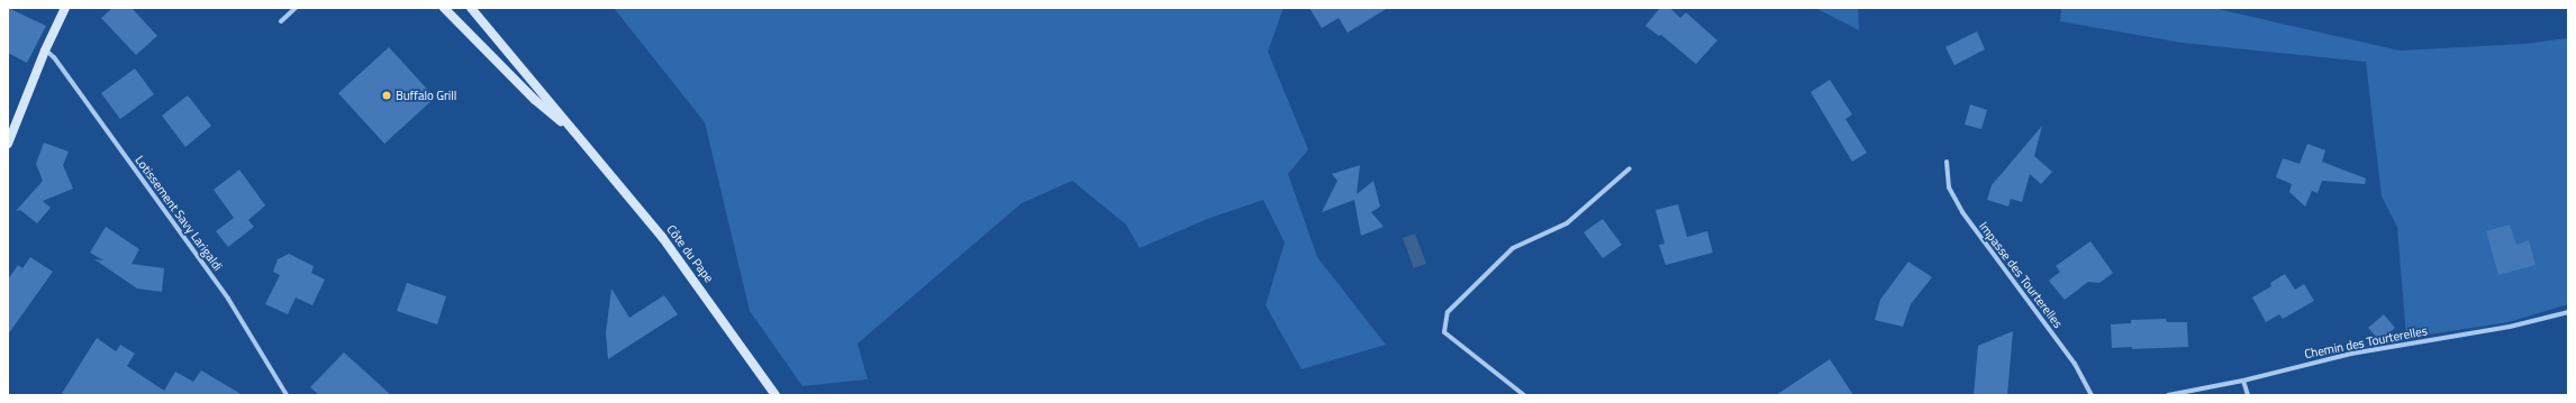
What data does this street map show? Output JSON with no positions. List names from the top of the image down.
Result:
{
  "streets": {
    "main road": ["Côte du Pape"],
    "street": ["Lotissement Savy Larigaldi", "Impasse des Tourterelles", "Chemin des Tourterelles"]
  },
  "places": ["Buffalo Grill"]
}
